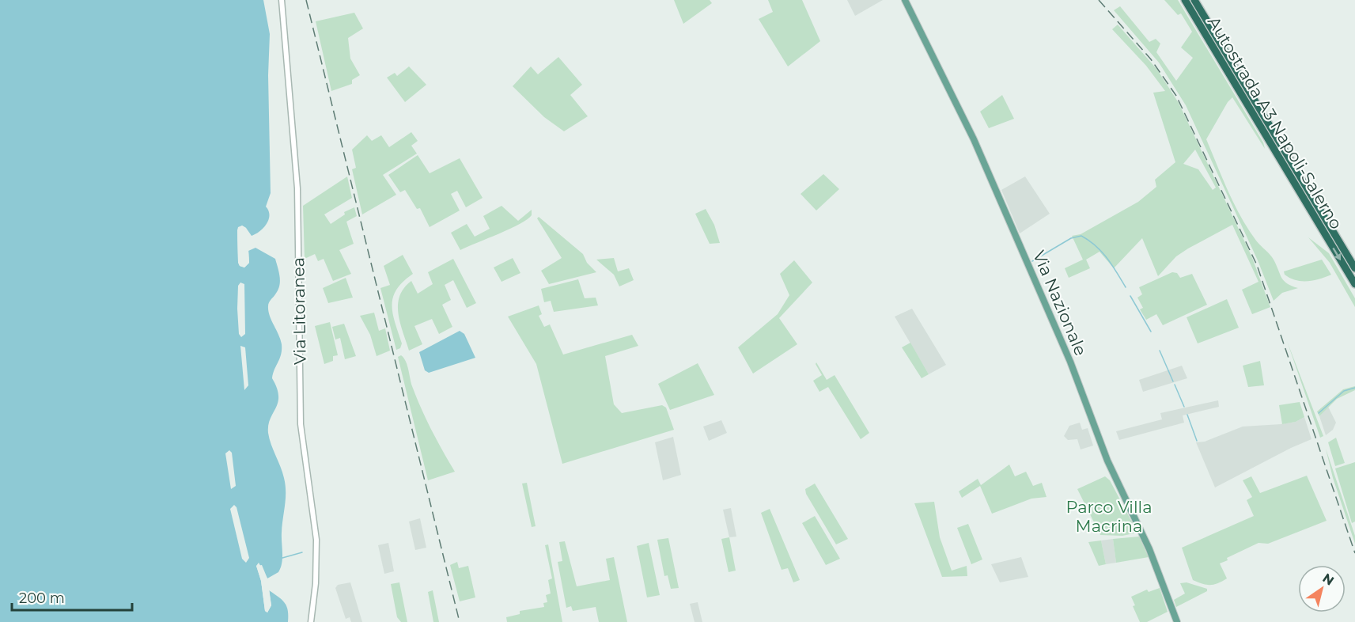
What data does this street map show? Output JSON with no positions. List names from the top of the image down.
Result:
{
  "streets": {
    "highway": ["Autostrada A3 Napoli-Salerno"],
    "main road": ["Via Nazionale"],
    "street": ["Via Litoranea"]
  },
  "parks": ["Parco Villa Macrina"],
  "scale_bar": "200 m",
  "north": "top right"
}
